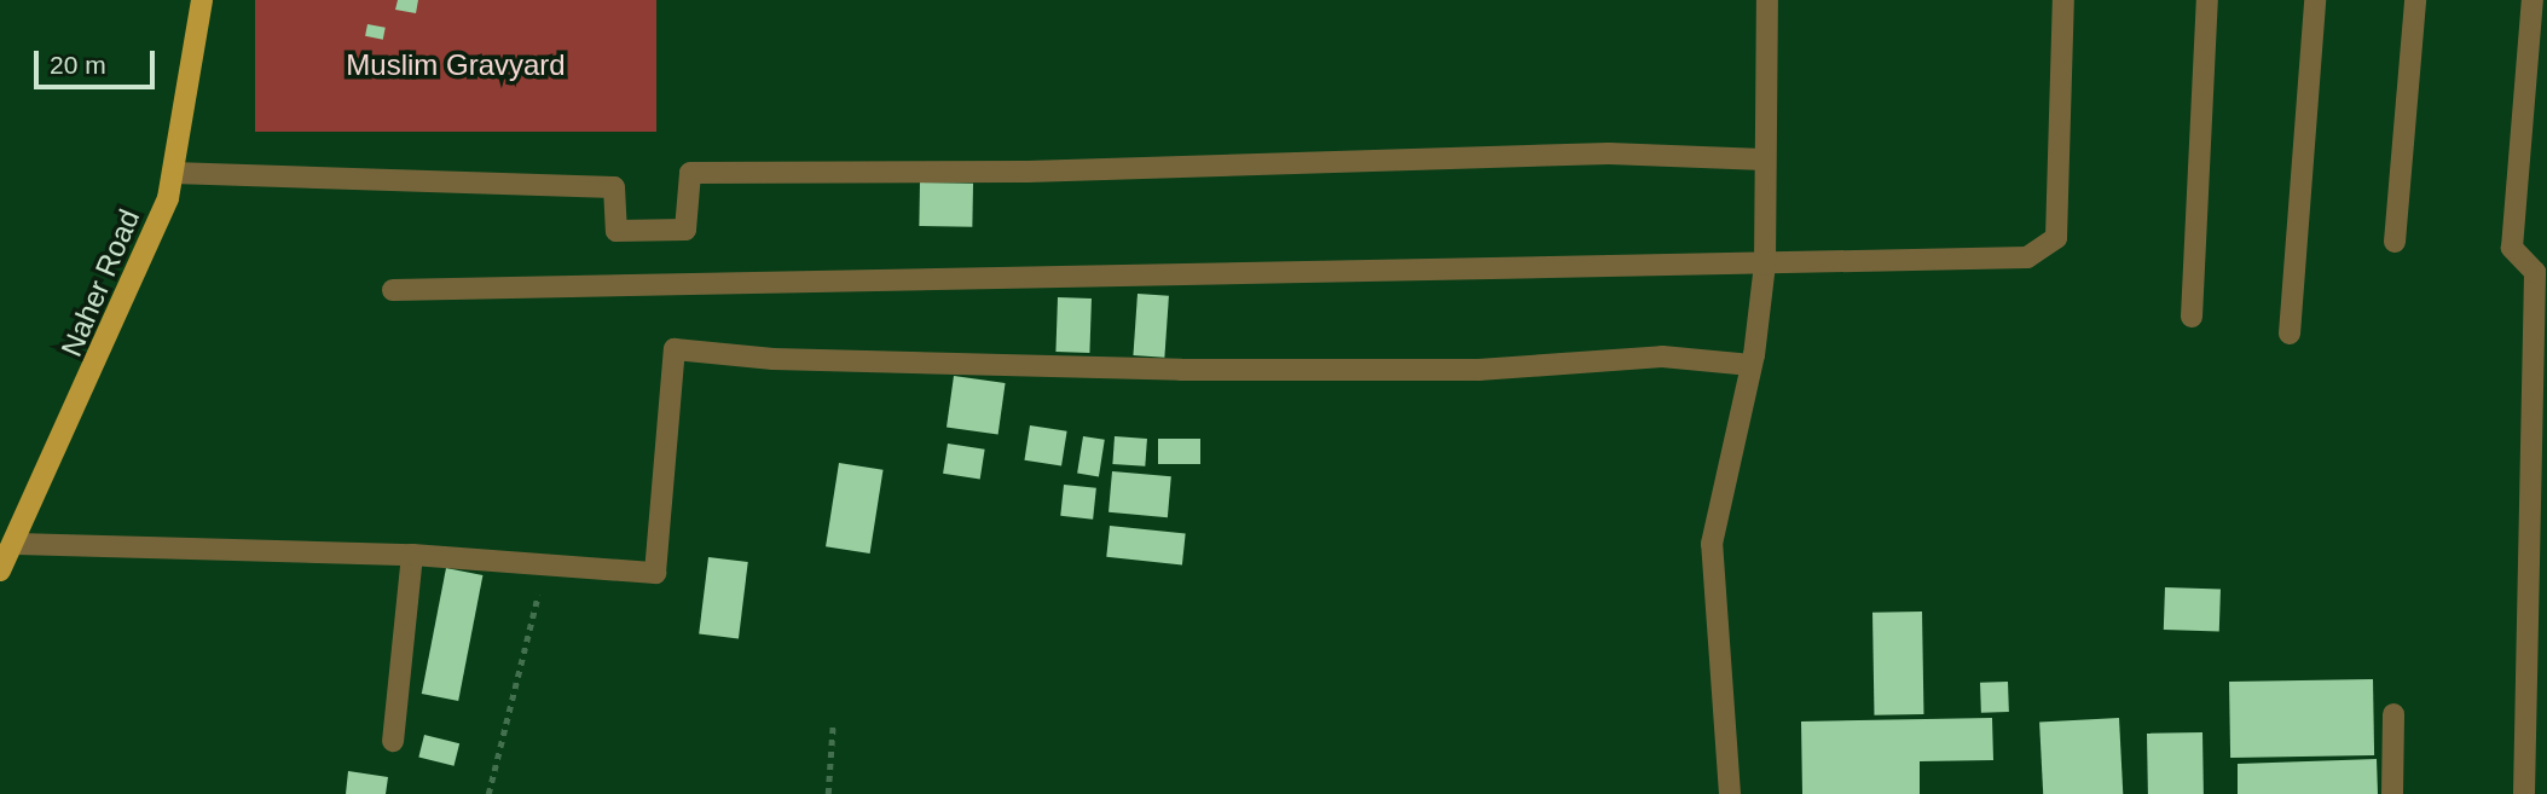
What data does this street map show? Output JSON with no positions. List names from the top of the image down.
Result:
{
  "streets": {
    "main road": ["Naher Road"]
  },
  "parks": ["Muslim Gravyard"],
  "scale_bar": "20 m"
}
